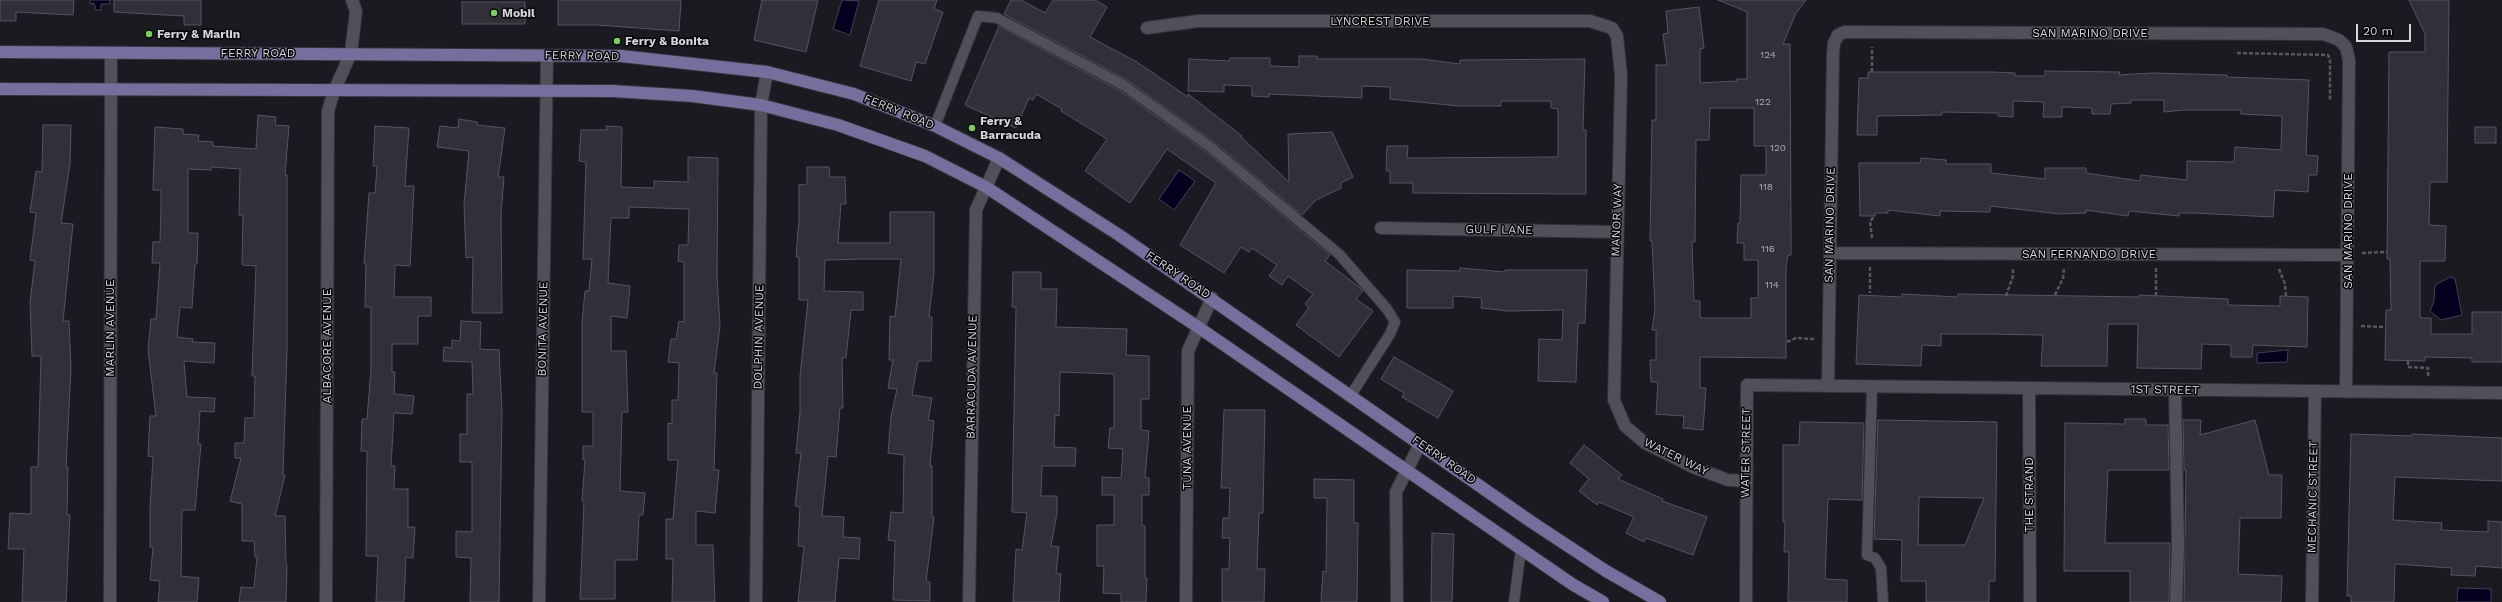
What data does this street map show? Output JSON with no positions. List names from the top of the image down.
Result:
{
  "streets": {
    "main road": ["FERRY ROAD"],
    "street": [
      "LYNCREST DRIVE",
      "SAN MARINO DRIVE",
      "MANOR WAY",
      "GULF LANE",
      "SAN FERNANDO DRIVE",
      "MARLIN AVENUE",
      "BONITA AVENUE",
      "DOLPHIN AVENUE",
      "ALBACORE AVENUE",
      "BARRACUDA AVENUE",
      "1ST STREET",
      "TUNA AVENUE",
      "WATER STREET",
      "WATER WAY",
      "THE STRAND",
      "MECHANIC STREET"
    ]
  },
  "crossings": [
    ["LYNCREST DRIVE", "MANOR WAY"],
    ["SAN MARINO DRIVE", "SAN FERNANDO DRIVE"],
    ["SAN MARINO DRIVE", "1ST STREET"],
    ["SAN MARINO DRIVE", "WATER STREET"],
    ["FERRY ROAD", "MARLIN AVENUE"],
    ["FERRY ROAD", "BONITA AVENUE"],
    ["FERRY ROAD", "DOLPHIN AVENUE"],
    ["FERRY ROAD", "ALBACORE AVENUE"],
    ["FERRY ROAD", "BARRACUDA AVENUE"],
    ["FERRY ROAD", "TUNA AVENUE"],
    ["MANOR WAY", "GULF LANE"],
    ["MANOR WAY", "WATER WAY"],
    ["1ST STREET", "WATER STREET"],
    ["1ST STREET", "THE STRAND"],
    ["1ST STREET", "MECHANIC STREET"],
    ["WATER STREET", "WATER WAY"]
  ],
  "places": [
    "Mobil",
    "Ferry & Marlin",
    "Ferry & Bonita",
    "Ferry & Barracuda"
  ],
  "house_numbers": [
    "124",
    "122",
    "120",
    "118",
    "116",
    "114"
  ],
  "scale_bar": "20 m"
}
